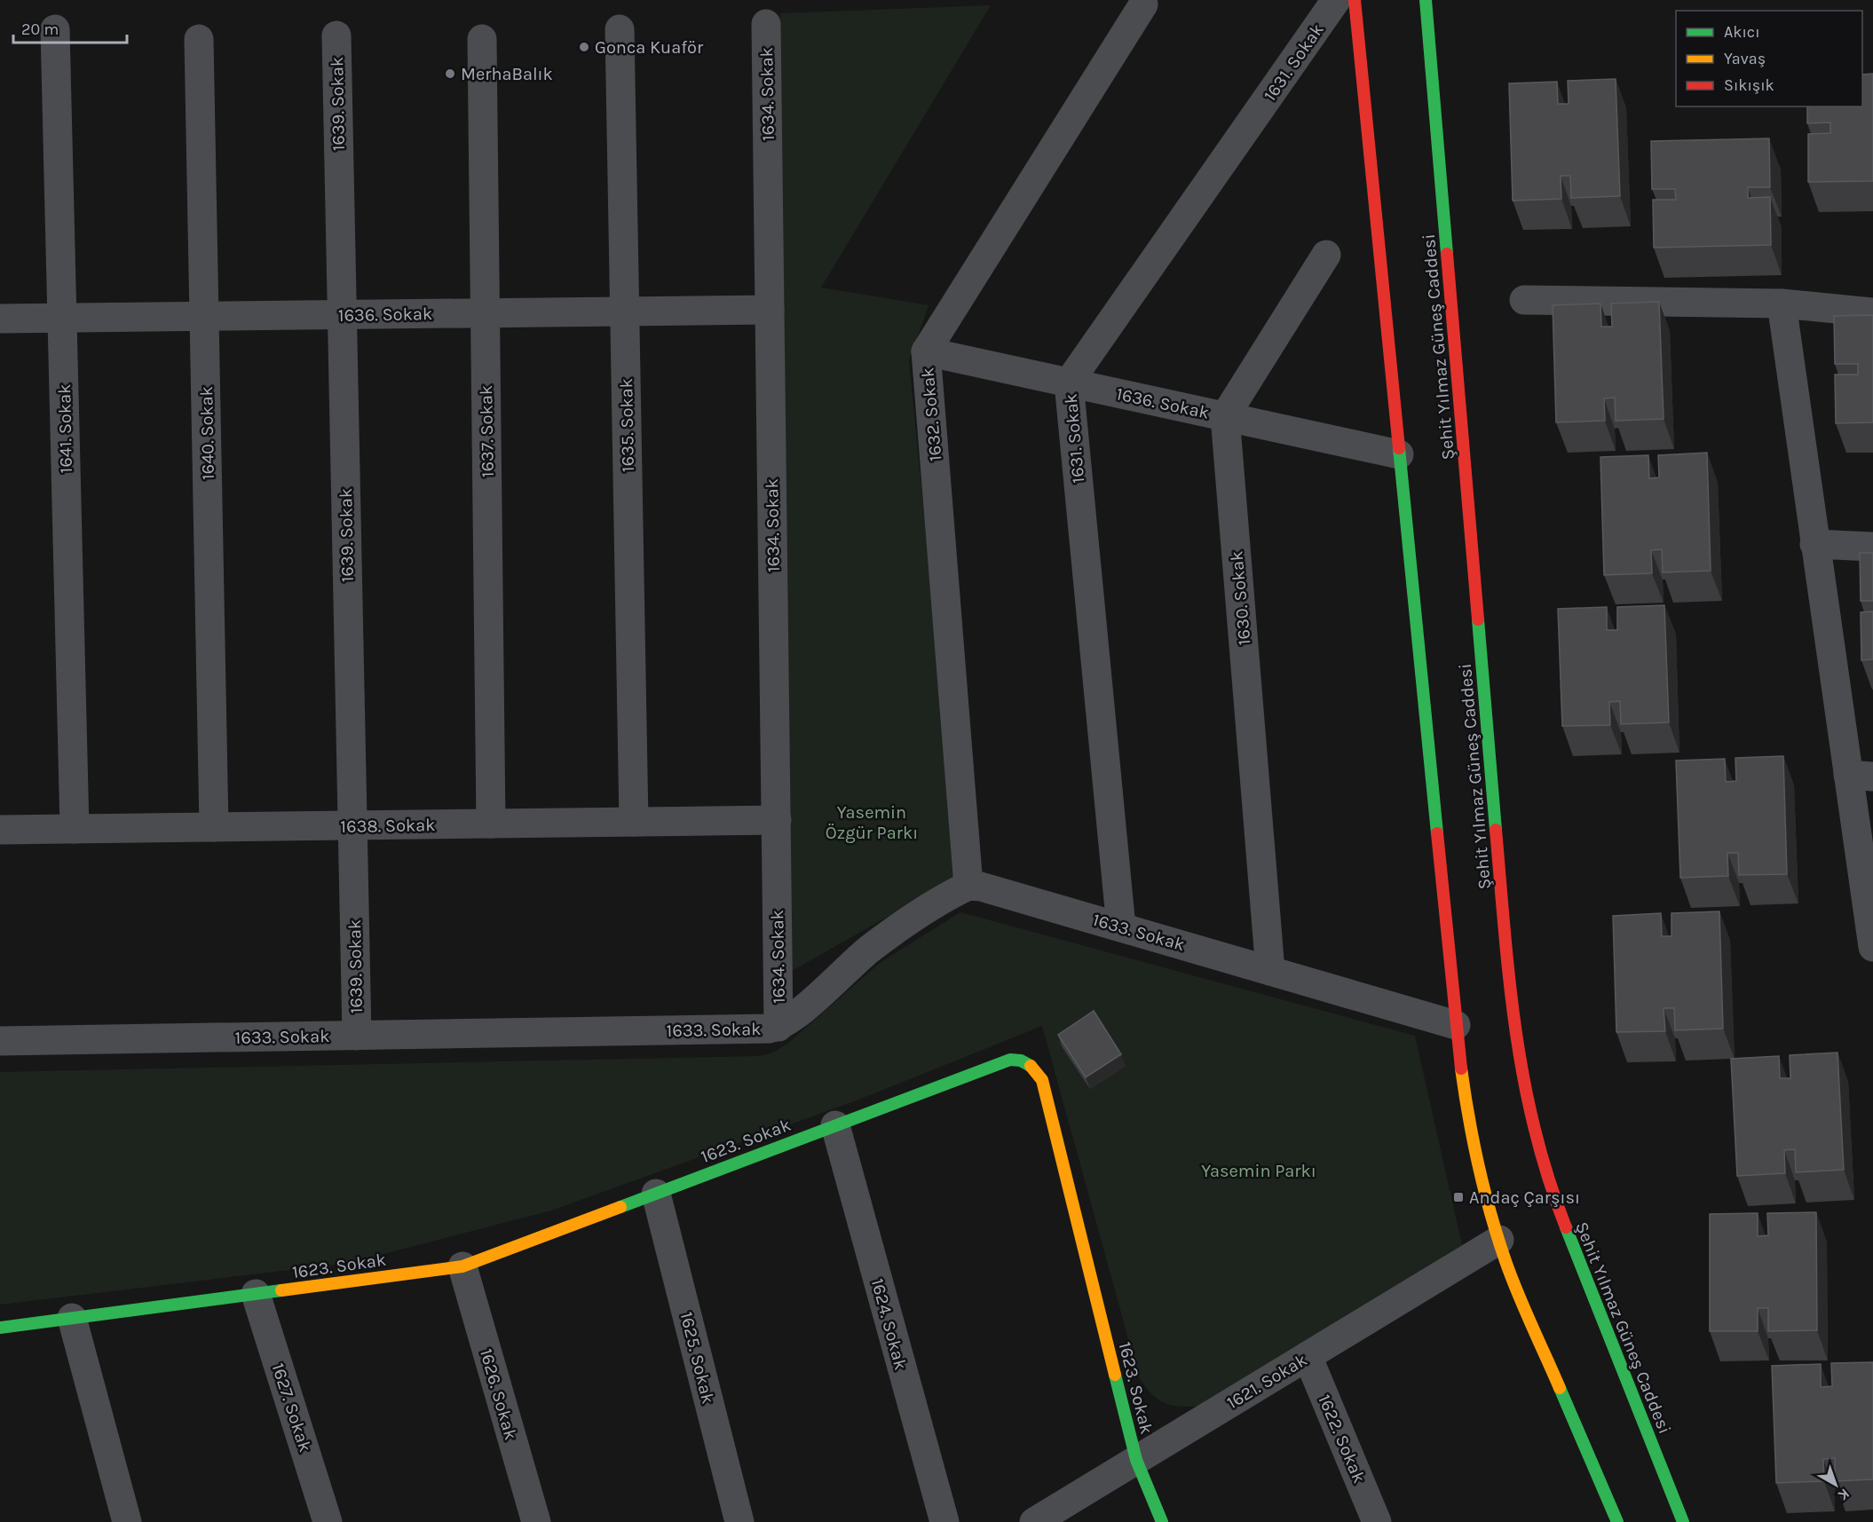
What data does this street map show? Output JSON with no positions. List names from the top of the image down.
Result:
{
  "streets": {
    "main road": ["Şehit Yılmaz Güneş Caddesi", "1623. Sokak"],
    "street": [
      "1631. Sokak",
      "1634. Sokak",
      "1639. Sokak",
      "1636. Sokak",
      "1632. Sokak",
      "1635. Sokak",
      "1641. Sokak",
      "1637. Sokak",
      "1640. Sokak",
      "1630. Sokak",
      "1638. Sokak",
      "1633. Sokak",
      "1624. Sokak",
      "1625. Sokak",
      "1621. Sokak",
      "1626. Sokak",
      "1627. Sokak",
      "1622. Sokak"
    ]
  },
  "crossings": [
    ["1631. Sokak", "1636. Sokak"],
    ["1631. Sokak", "1633. Sokak"],
    ["1634. Sokak", "1636. Sokak"],
    ["1634. Sokak", "1638. Sokak"],
    ["1634. Sokak", "1633. Sokak"],
    ["1639. Sokak", "1636. Sokak"],
    ["1639. Sokak", "1638. Sokak"],
    ["1639. Sokak", "1633. Sokak"],
    ["1636. Sokak", "1632. Sokak"],
    ["1636. Sokak", "1635. Sokak"],
    ["1636. Sokak", "1641. Sokak"],
    ["1636. Sokak", "1637. Sokak"],
    ["1636. Sokak", "1640. Sokak"],
    ["1636. Sokak", "1630. Sokak"],
    ["1632. Sokak", "1633. Sokak"],
    ["1635. Sokak", "1638. Sokak"],
    ["1641. Sokak", "1638. Sokak"],
    ["1637. Sokak", "1638. Sokak"],
    ["1640. Sokak", "1638. Sokak"],
    ["1630. Sokak", "1633. Sokak"],
    ["1623. Sokak", "1624. Sokak"],
    ["1623. Sokak", "1625. Sokak"],
    ["1623. Sokak", "1621. Sokak"],
    ["1623. Sokak", "1626. Sokak"],
    ["1623. Sokak", "1627. Sokak"],
    ["1621. Sokak", "1622. Sokak"]
  ],
  "parks": ["Yasemin Özgür Parkı", "Yasemin Parkı"],
  "places": {
    "other": ["Gonca Kuaför", "MerhaBalık"],
    "transit": ["Andaç Çarşısı"]
  },
  "legend": ["Akıcı", "Yavaş", "Sıkışık"],
  "scale_bar": "20 m",
  "north": "bottom right"
}
